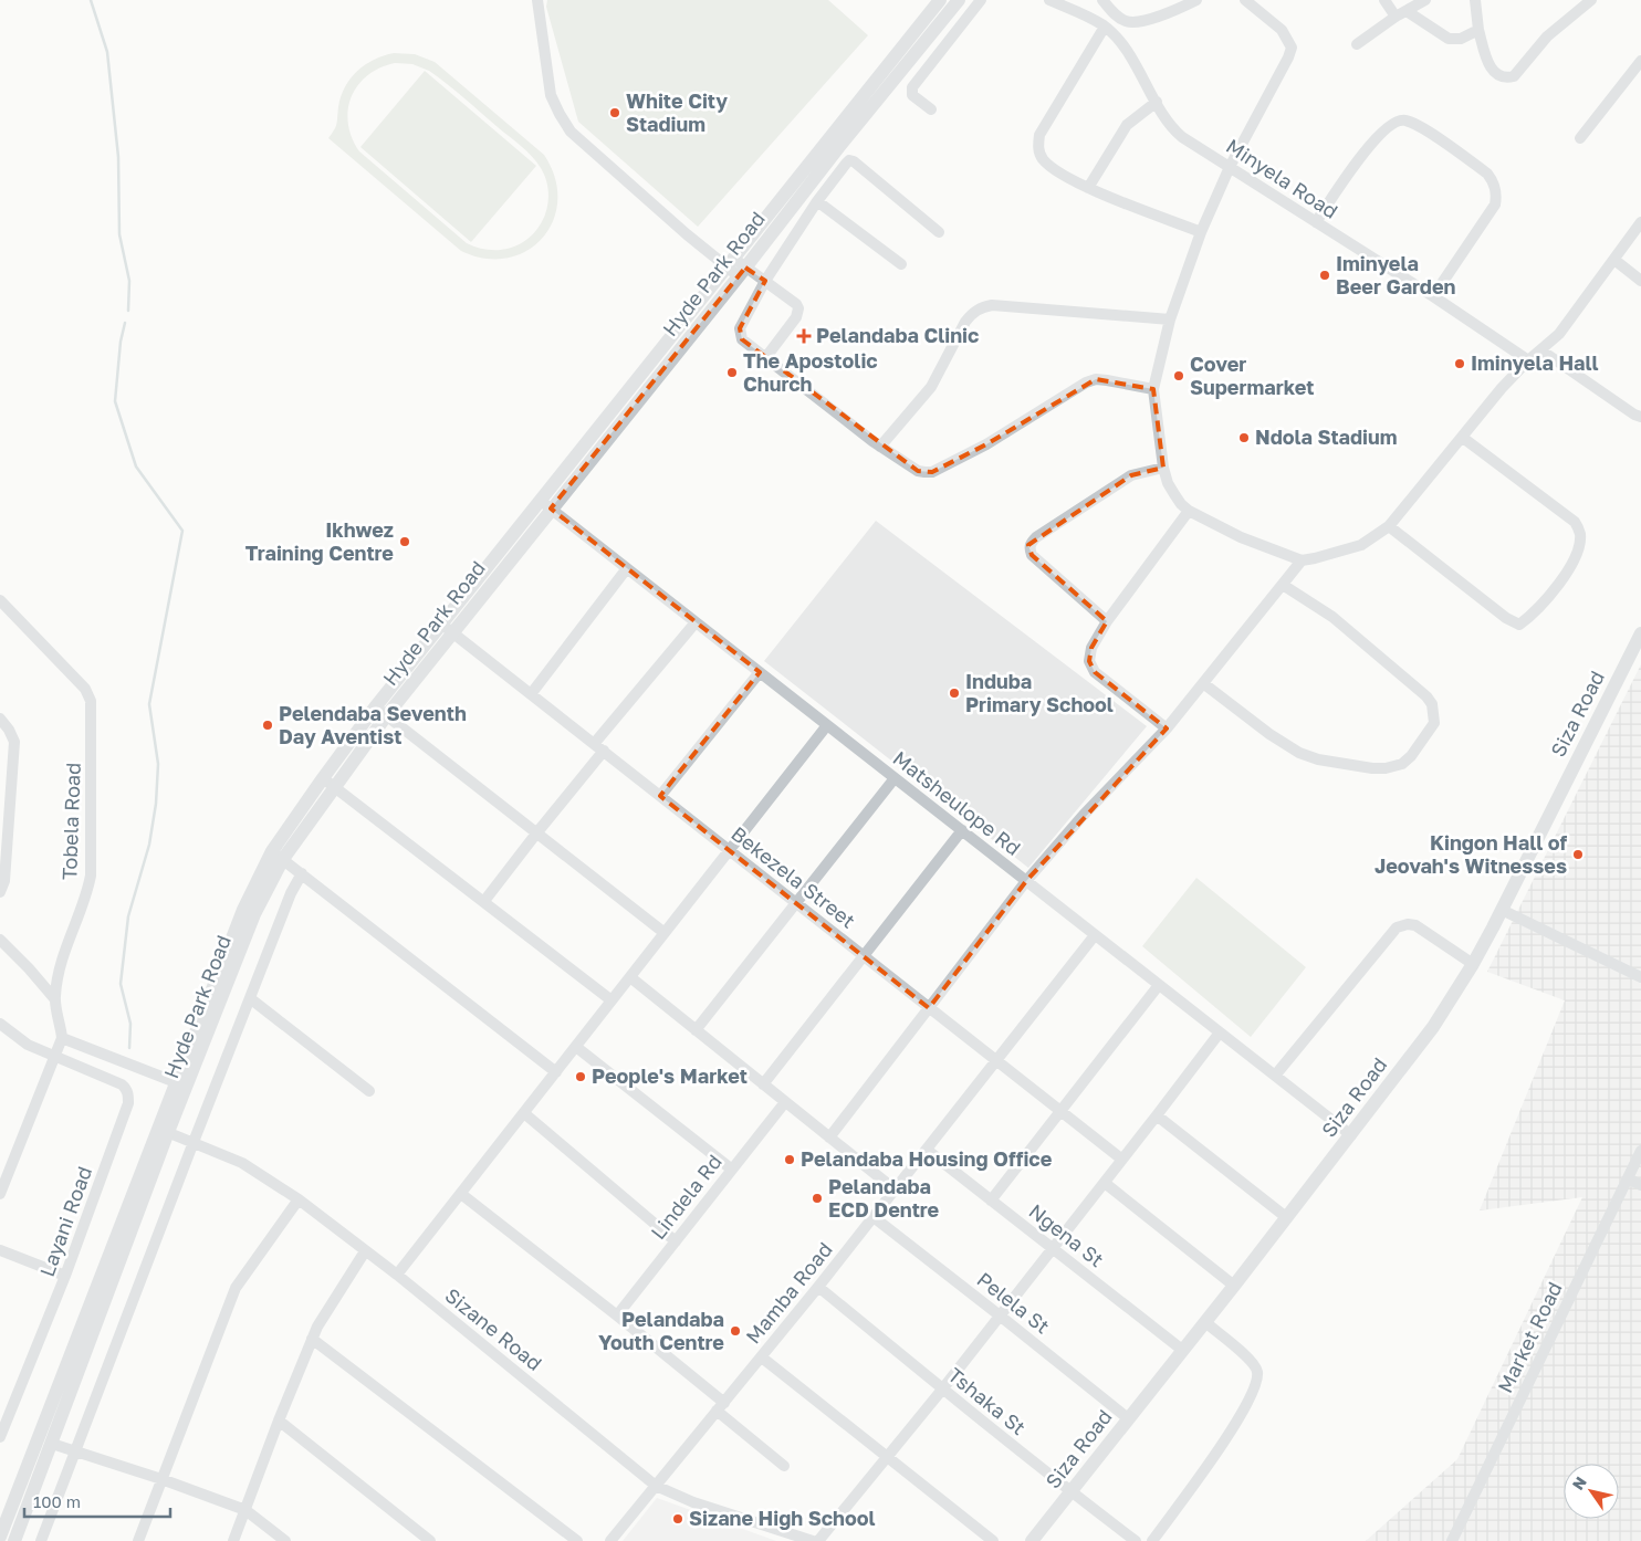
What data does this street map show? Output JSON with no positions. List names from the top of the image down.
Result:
{
  "streets": {
    "street": [
      "Minyela Road",
      "Hyde Park Road",
      "Siza Road",
      "Matsheulope Rd",
      "Tobela Road",
      "Bekezela Street",
      "Lindela Rd",
      "Layani Road",
      "Ngena St",
      "Mamba Road",
      "Pelela St",
      "Sizane Road",
      "Market Road",
      "Tshaka St"
    ]
  },
  "crossings": [
    ["Hyde Park Road", "Matsheulope Rd"],
    ["Hyde Park Road", "Bekezela Street"],
    ["Hyde Park Road", "Sizane Road"],
    ["Siza Road", "Matsheulope Rd"],
    ["Siza Road", "Ngena St"],
    ["Siza Road", "Pelela St"],
    ["Siza Road", "Tshaka St"],
    ["Matsheulope Rd", "Mamba Road"],
    ["Bekezela Street", "Mamba Road"],
    ["Ngena St", "Mamba Road"],
    ["Mamba Road", "Pelela St"],
    ["Mamba Road", "Sizane Road"],
    ["Mamba Road", "Tshaka St"]
  ],
  "places": {
    "other": [
      "White City Stadium",
      "Iminyela Beer Garden",
      "Iminyela Hall",
      "The Apostolic Church",
      "Cover Supermarket",
      "Ndola Stadium",
      "Ikhwez Training Centre",
      "Induba Primary School",
      "Pelendaba Seventh Day Aventist",
      "Kingon Hall of Jeovah's Witnesses",
      "People's Market",
      "Pelandaba Housing Office",
      "Pelandaba ECD Dentre",
      "Pelandaba Youth Centre",
      "Sizane High School"
    ],
    "health": ["Pelandaba Clinic"]
  },
  "scale_bar": "100 m",
  "north": "top left"
}
